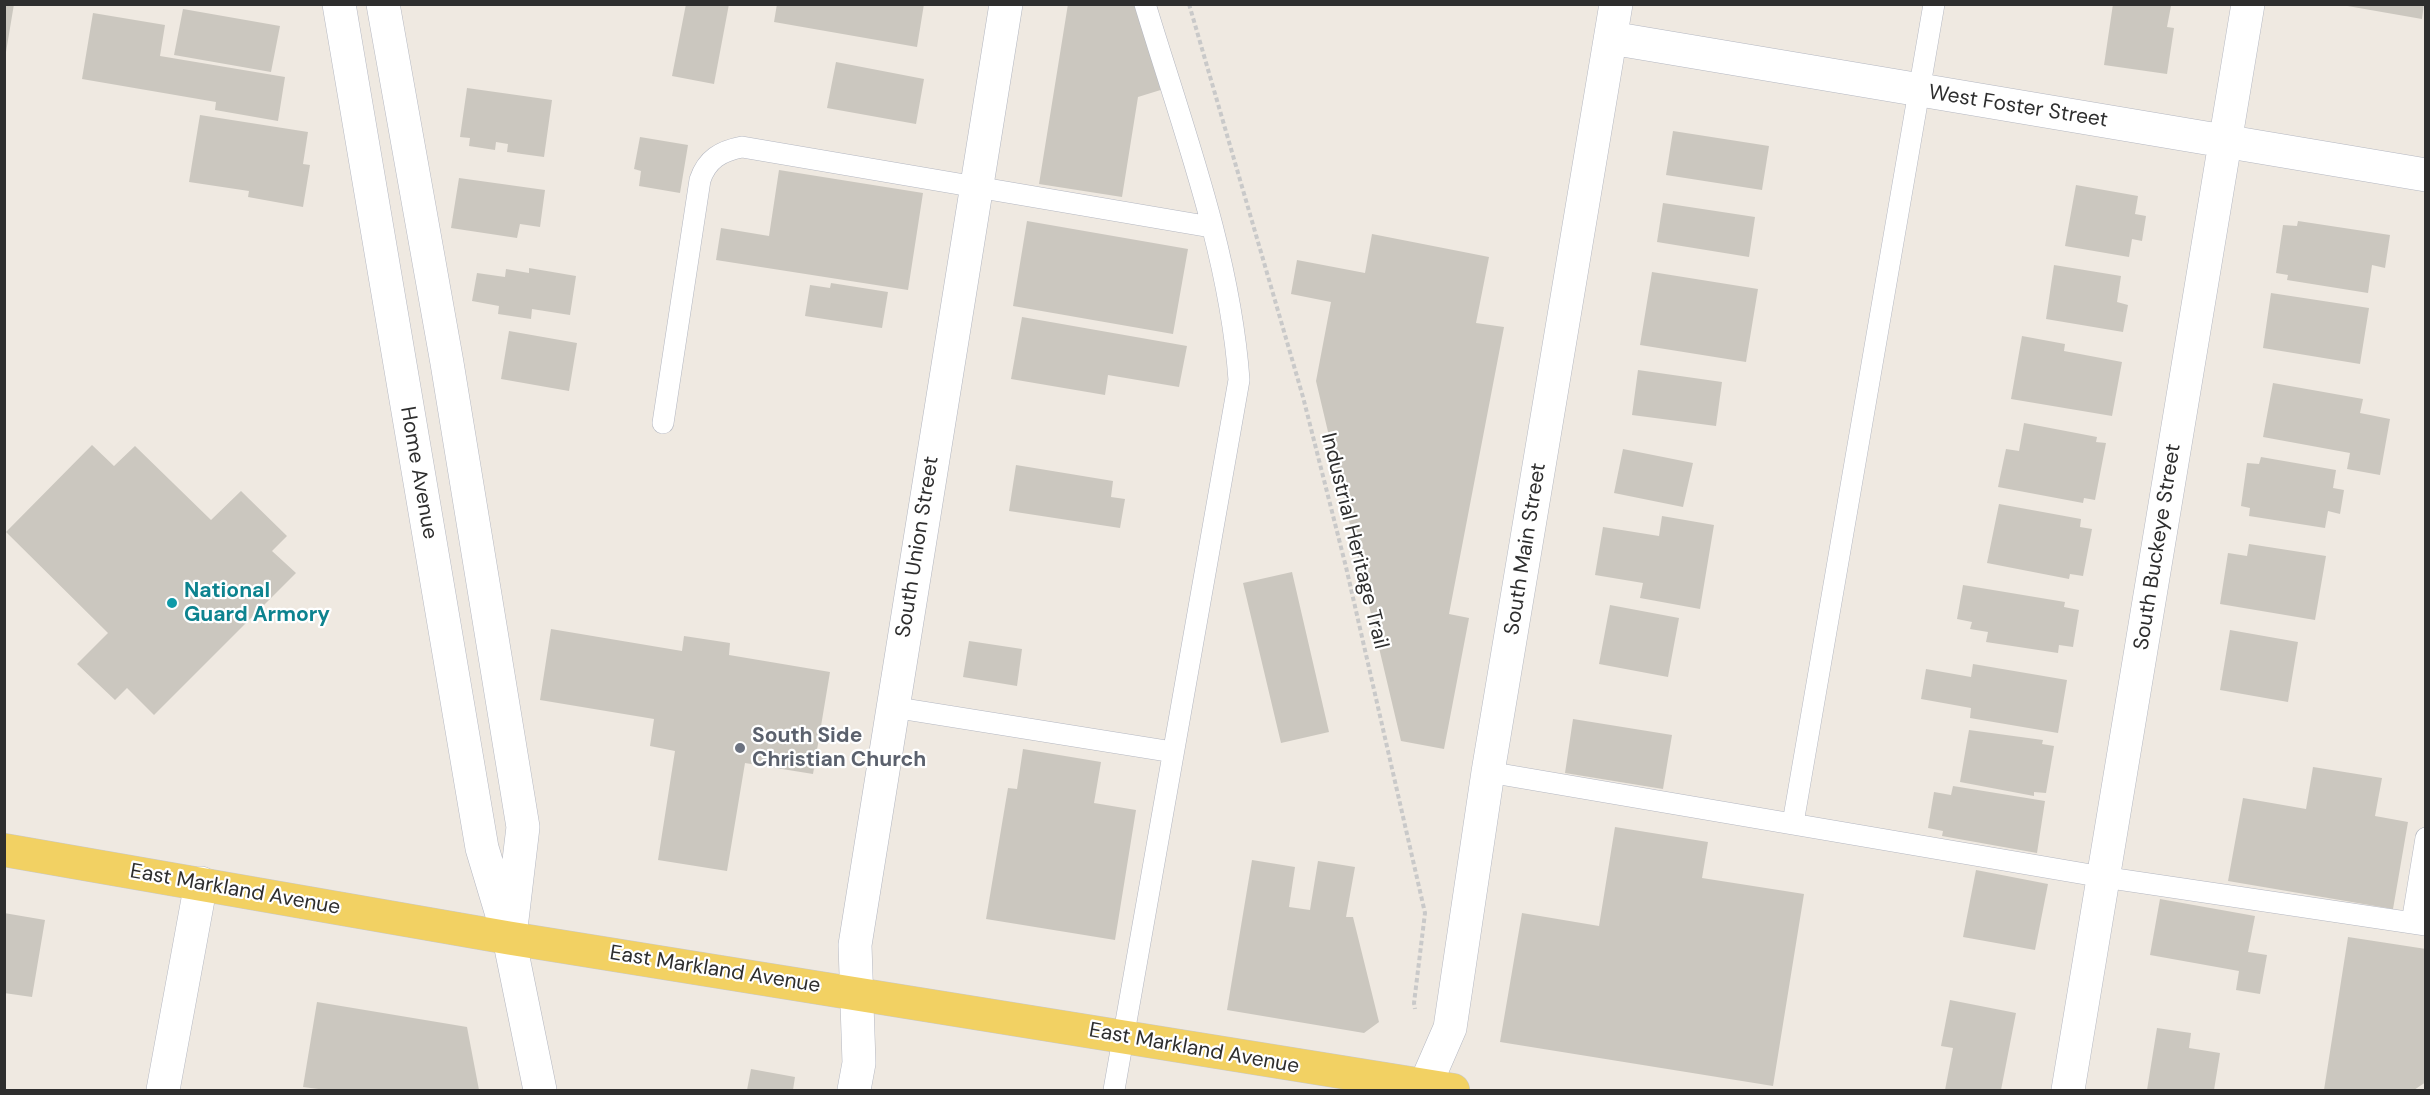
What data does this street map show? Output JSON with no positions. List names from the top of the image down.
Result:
{
  "streets": {
    "main road": ["East Markland Avenue"],
    "street": [
      "West Foster Street",
      "Home Avenue",
      "South Union Street",
      "South Buckeye Street",
      "South Main Street"
    ],
    "path": ["Industrial Heritage Trail"]
  },
  "crossings": [
    ["West Foster Street", "South Buckeye Street"],
    ["West Foster Street", "South Main Street"],
    ["Home Avenue", "East Markland Avenue"],
    ["South Union Street", "East Markland Avenue"],
    ["South Main Street", "East Markland Avenue"]
  ],
  "places": ["National Guard Armory", "South Side Christian Church"]
}
